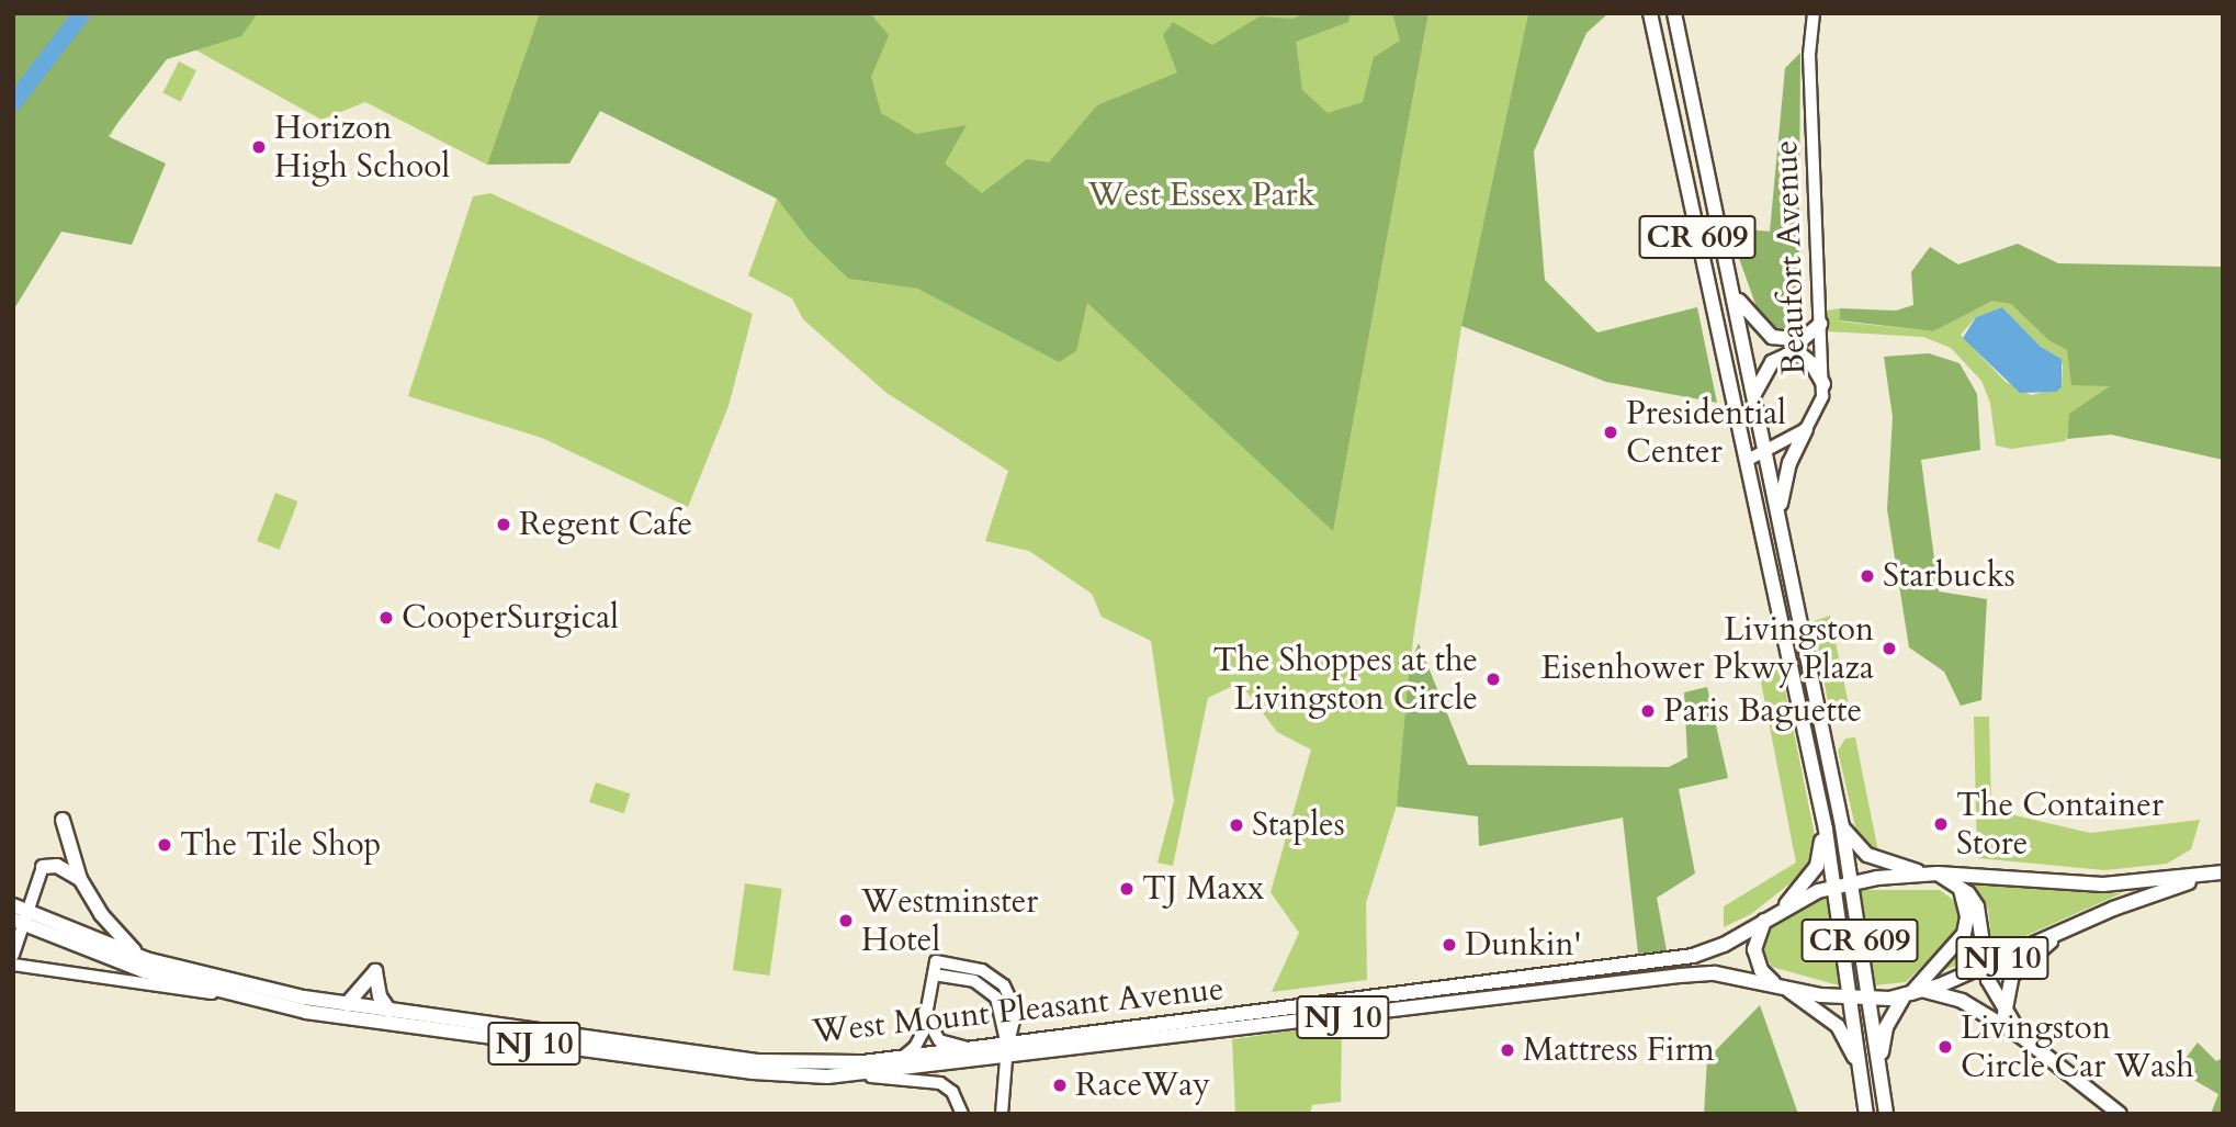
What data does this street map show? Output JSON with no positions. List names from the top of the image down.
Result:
{
  "streets": {
    "main road": ["CR 609", "NJ 10", "West Mount Pleasant Avenue"],
    "street": ["Beaufort Avenue"]
  },
  "crossings": [
    ["CR 609", "NJ 10"],
    ["NJ 10", "West Mount Pleasant Avenue"]
  ],
  "parks": ["West Essex Park"],
  "places": [
    "Horizon High School",
    "Presidential Center",
    "Regent Cafe",
    "Starbucks",
    "CooperSurgical",
    "Livingston Eisenhower Pkwy Plaza",
    "The Shoppes at the Livingston Circle",
    "Paris Baguette",
    "The Container Store",
    "Staples",
    "The Tile Shop",
    "TJ Maxx",
    "Westminster Hotel",
    "Dunkin'",
    "Livingston Circle Car Wash",
    "Mattress Firm",
    "RaceWay"
  ]
}
